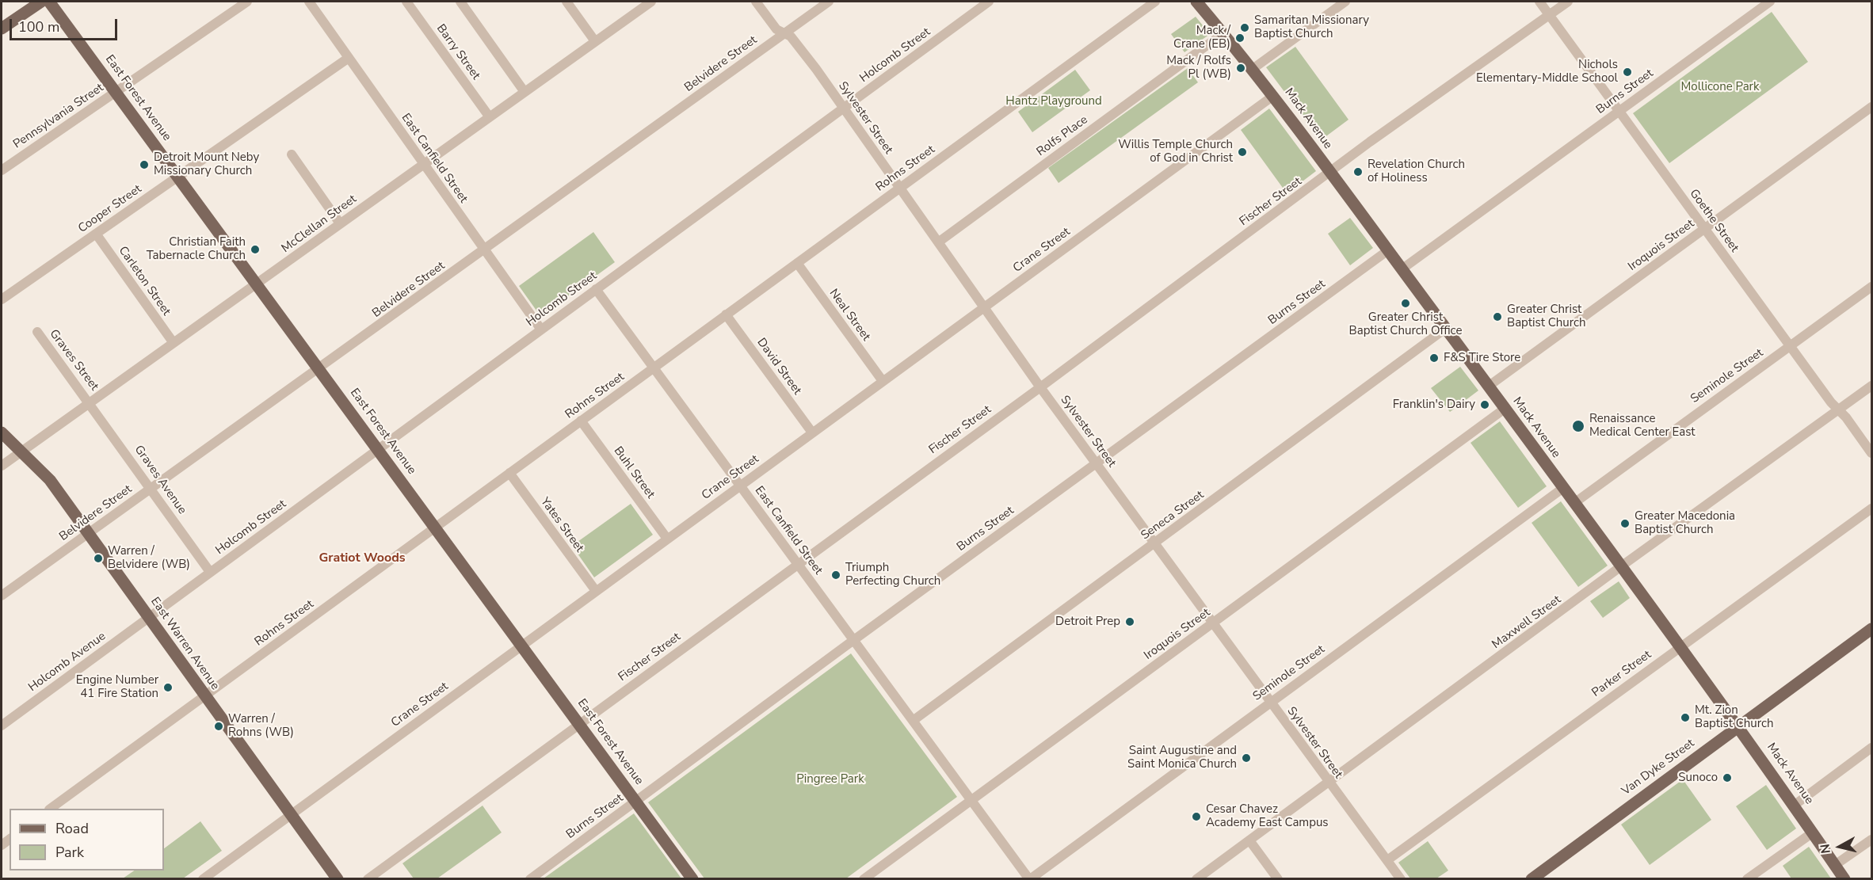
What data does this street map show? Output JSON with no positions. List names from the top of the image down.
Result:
{
  "streets": {
    "main road": [
      "East Forest Avenue",
      "Mack Avenue",
      "East Warren Avenue",
      "Van Dyke Street"
    ],
    "street": [
      "Barry Street",
      "Holcomb Street",
      "Belvidere Street",
      "Burns Street",
      "Pennsylvania Street",
      "Sylvester Street",
      "Rolfs Place",
      "East Canfield Street",
      "Rohns Street",
      "Fischer Street",
      "Cooper Street",
      "Goethe Street",
      "McClellan Street",
      "Iroquois Street",
      "Crane Street",
      "Carleton Street",
      "Neal Street",
      "Graves Street",
      "David Street",
      "Seminole Street",
      "Buhl Street",
      "Graves Avenue",
      "Seneca Street",
      "Yates Street",
      "Maxwell Street",
      "Holcomb Avenue",
      "Parker Street"
    ]
  },
  "crossings": [
    ["Barry Street", "McClellan Street"],
    ["Holcomb Street", "East Forest Avenue"],
    ["Holcomb Street", "Sylvester Street"],
    ["Holcomb Street", "East Canfield Street"],
    ["Holcomb Street", "Graves Avenue"],
    ["Holcomb Street", "East Warren Avenue"],
    ["Holcomb Street", "Holcomb Avenue"],
    ["Belvidere Street", "East Forest Avenue"],
    ["Belvidere Street", "Sylvester Street"],
    ["Belvidere Street", "East Canfield Street"],
    ["Belvidere Street", "Graves Avenue"],
    ["Belvidere Street", "East Warren Avenue"],
    ["Burns Street", "East Forest Avenue"],
    ["Burns Street", "Sylvester Street"],
    ["Burns Street", "Mack Avenue"],
    ["Burns Street", "East Canfield Street"],
    ["Burns Street", "Goethe Street"],
    ["East Forest Avenue", "Pennsylvania Street"],
    ["East Forest Avenue", "Rohns Street"],
    ["East Forest Avenue", "Fischer Street"],
    ["East Forest Avenue", "Cooper Street"],
    ["East Forest Avenue", "McClellan Street"],
    ["East Forest Avenue", "Crane Street"],
    ["Sylvester Street", "Rolfs Place"],
    ["Sylvester Street", "Rohns Street"],
    ["Sylvester Street", "Fischer Street"],
    ["Sylvester Street", "Iroquois Street"],
    ["Sylvester Street", "Crane Street"],
    ["Sylvester Street", "Seminole Street"],
    ["Sylvester Street", "Seneca Street"],
    ["Sylvester Street", "Maxwell Street"],
    ["Sylvester Street", "Parker Street"],
    ["Mack Avenue", "Rolfs Place"],
    ["Mack Avenue", "Fischer Street"],
    ["Mack Avenue", "Iroquois Street"],
    ["Mack Avenue", "Crane Street"],
    ["Mack Avenue", "Seminole Street"],
    ["Mack Avenue", "Seneca Street"],
    ["Mack Avenue", "Maxwell Street"],
    ["Mack Avenue", "Parker Street"],
    ["Mack Avenue", "Van Dyke Street"],
    ["East Canfield Street", "Rohns Street"],
    ["East Canfield Street", "Fischer Street"],
    ["East Canfield Street", "Cooper Street"],
    ["East Canfield Street", "McClellan Street"],
    ["East Canfield Street", "Iroquois Street"],
    ["East Canfield Street", "Crane Street"],
    ["East Canfield Street", "Seminole Street"],
    ["East Canfield Street", "Seneca Street"],
    ["Rohns Street", "Neal Street"],
    ["Rohns Street", "David Street"],
    ["Rohns Street", "Buhl Street"],
    ["Rohns Street", "Yates Street"],
    ["Rohns Street", "East Warren Avenue"],
    ["Fischer Street", "Goethe Street"],
    ["Cooper Street", "Carleton Street"],
    ["Goethe Street", "Iroquois Street"],
    ["Goethe Street", "Seminole Street"],
    ["Goethe Street", "Maxwell Street"],
    ["McClellan Street", "Carleton Street"],
    ["McClellan Street", "Graves Street"],
    ["McClellan Street", "Graves Avenue"],
    ["McClellan Street", "East Warren Avenue"],
    ["Crane Street", "Neal Street"],
    ["Crane Street", "David Street"],
    ["Crane Street", "Buhl Street"],
    ["Crane Street", "Yates Street"],
    ["Crane Street", "East Warren Avenue"],
    ["Graves Street", "Graves Avenue"],
    ["East Warren Avenue", "Holcomb Avenue"]
  ],
  "districts": ["Gratiot Woods"],
  "parks": ["Mollicone Park", "Hantz Playground", "Pingree Park"],
  "places": [
    "Samaritan Missionary Baptist Church",
    "Mack / Crane (EB)",
    "Mack / Rolfs Pl (WB)",
    "Nichols Elementary-Middle School",
    "Willis Temple Church of God in Christ",
    "Detroit Mount Neby Missionary Church",
    "Revelation Church of Holiness",
    "Christian Faith Tabernacle Church",
    "Greater Christ Baptist Church Office",
    "Greater Christ Baptist Church",
    "F&S Tire Store",
    "Franklin's Dairy",
    "Renaissance Medical Center East",
    "Greater Macedonia Baptist Church",
    "Warren / Belvidere (WB)",
    "Triumph Perfecting Church",
    "Detroit Prep",
    "Engine Number 41 Fire Station",
    "Mt. Zion Baptist Church",
    "Warren / Rohns (WB)",
    "Saint Augustine and Saint Monica Church",
    "Sunoco",
    "Cesar Chavez Academy East Campus"
  ],
  "legend": ["Road", "Park"],
  "scale_bar": "100 m",
  "north": "left"
}
